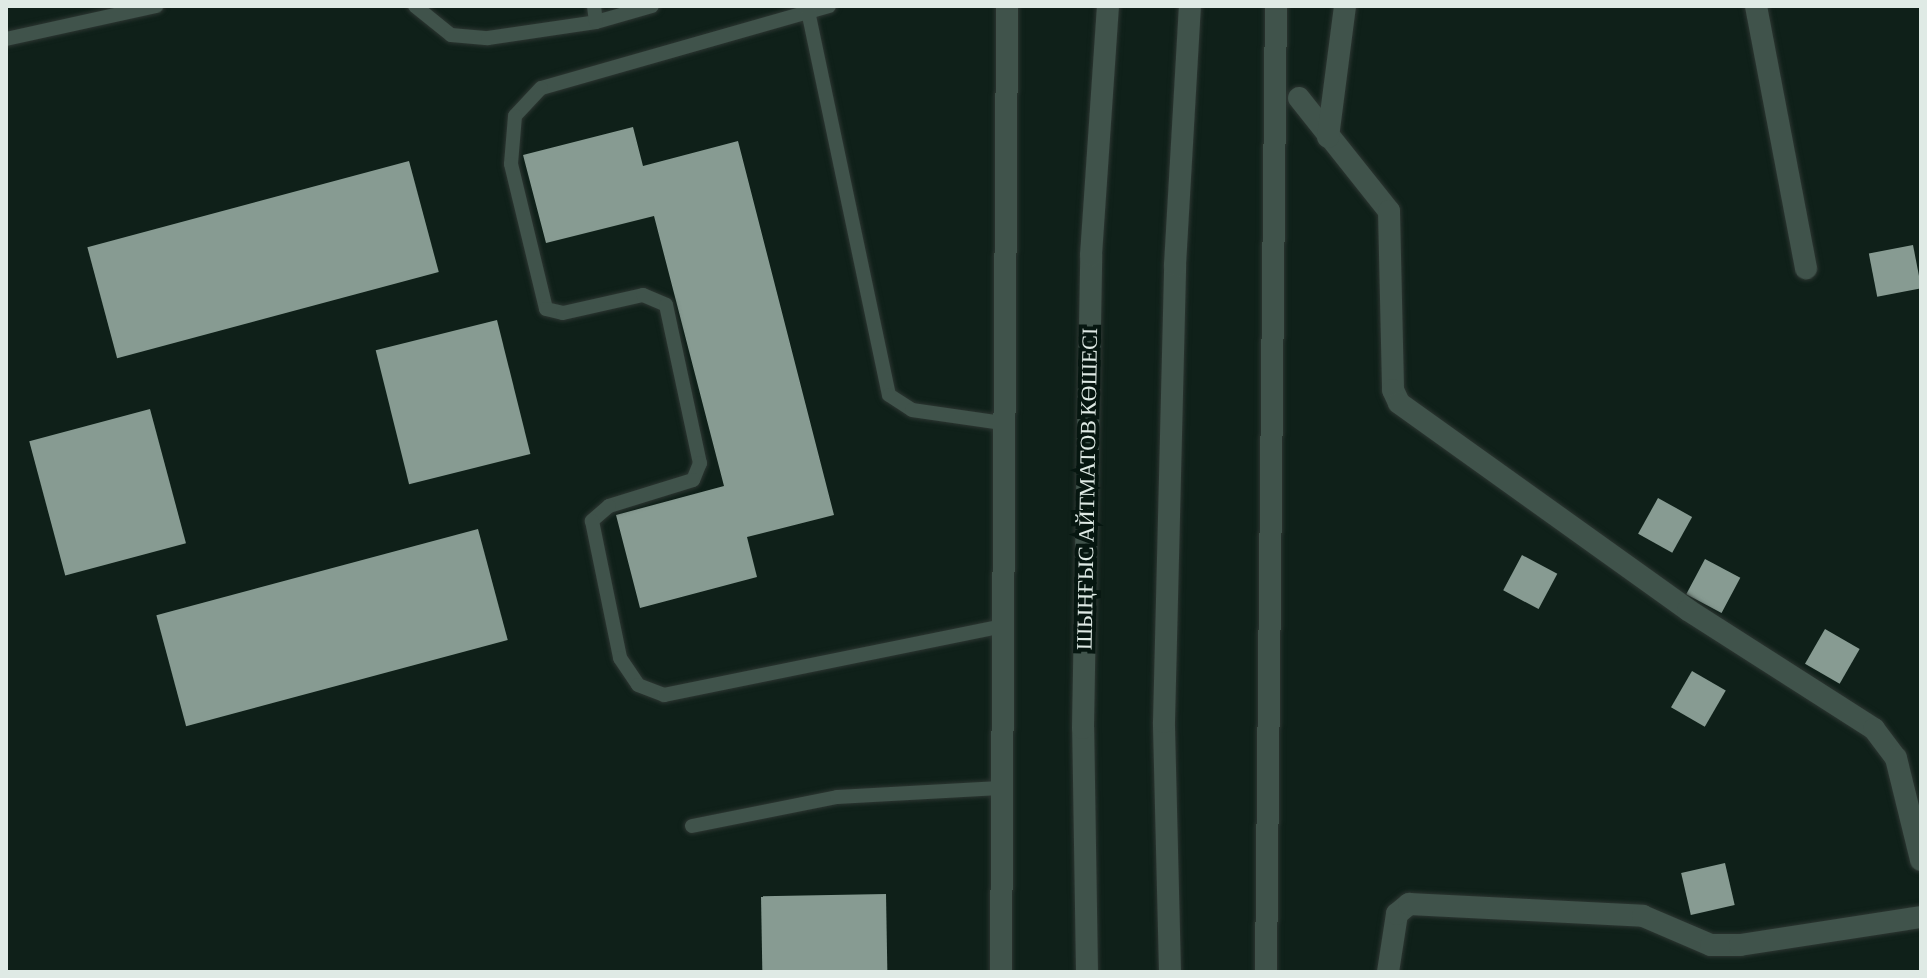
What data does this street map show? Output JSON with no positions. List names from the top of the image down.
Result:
{
  "streets": {
    "street": ["ШЫҢҒЫС АЙТМАТОВ КӨШЕСІ"]
  }
}
